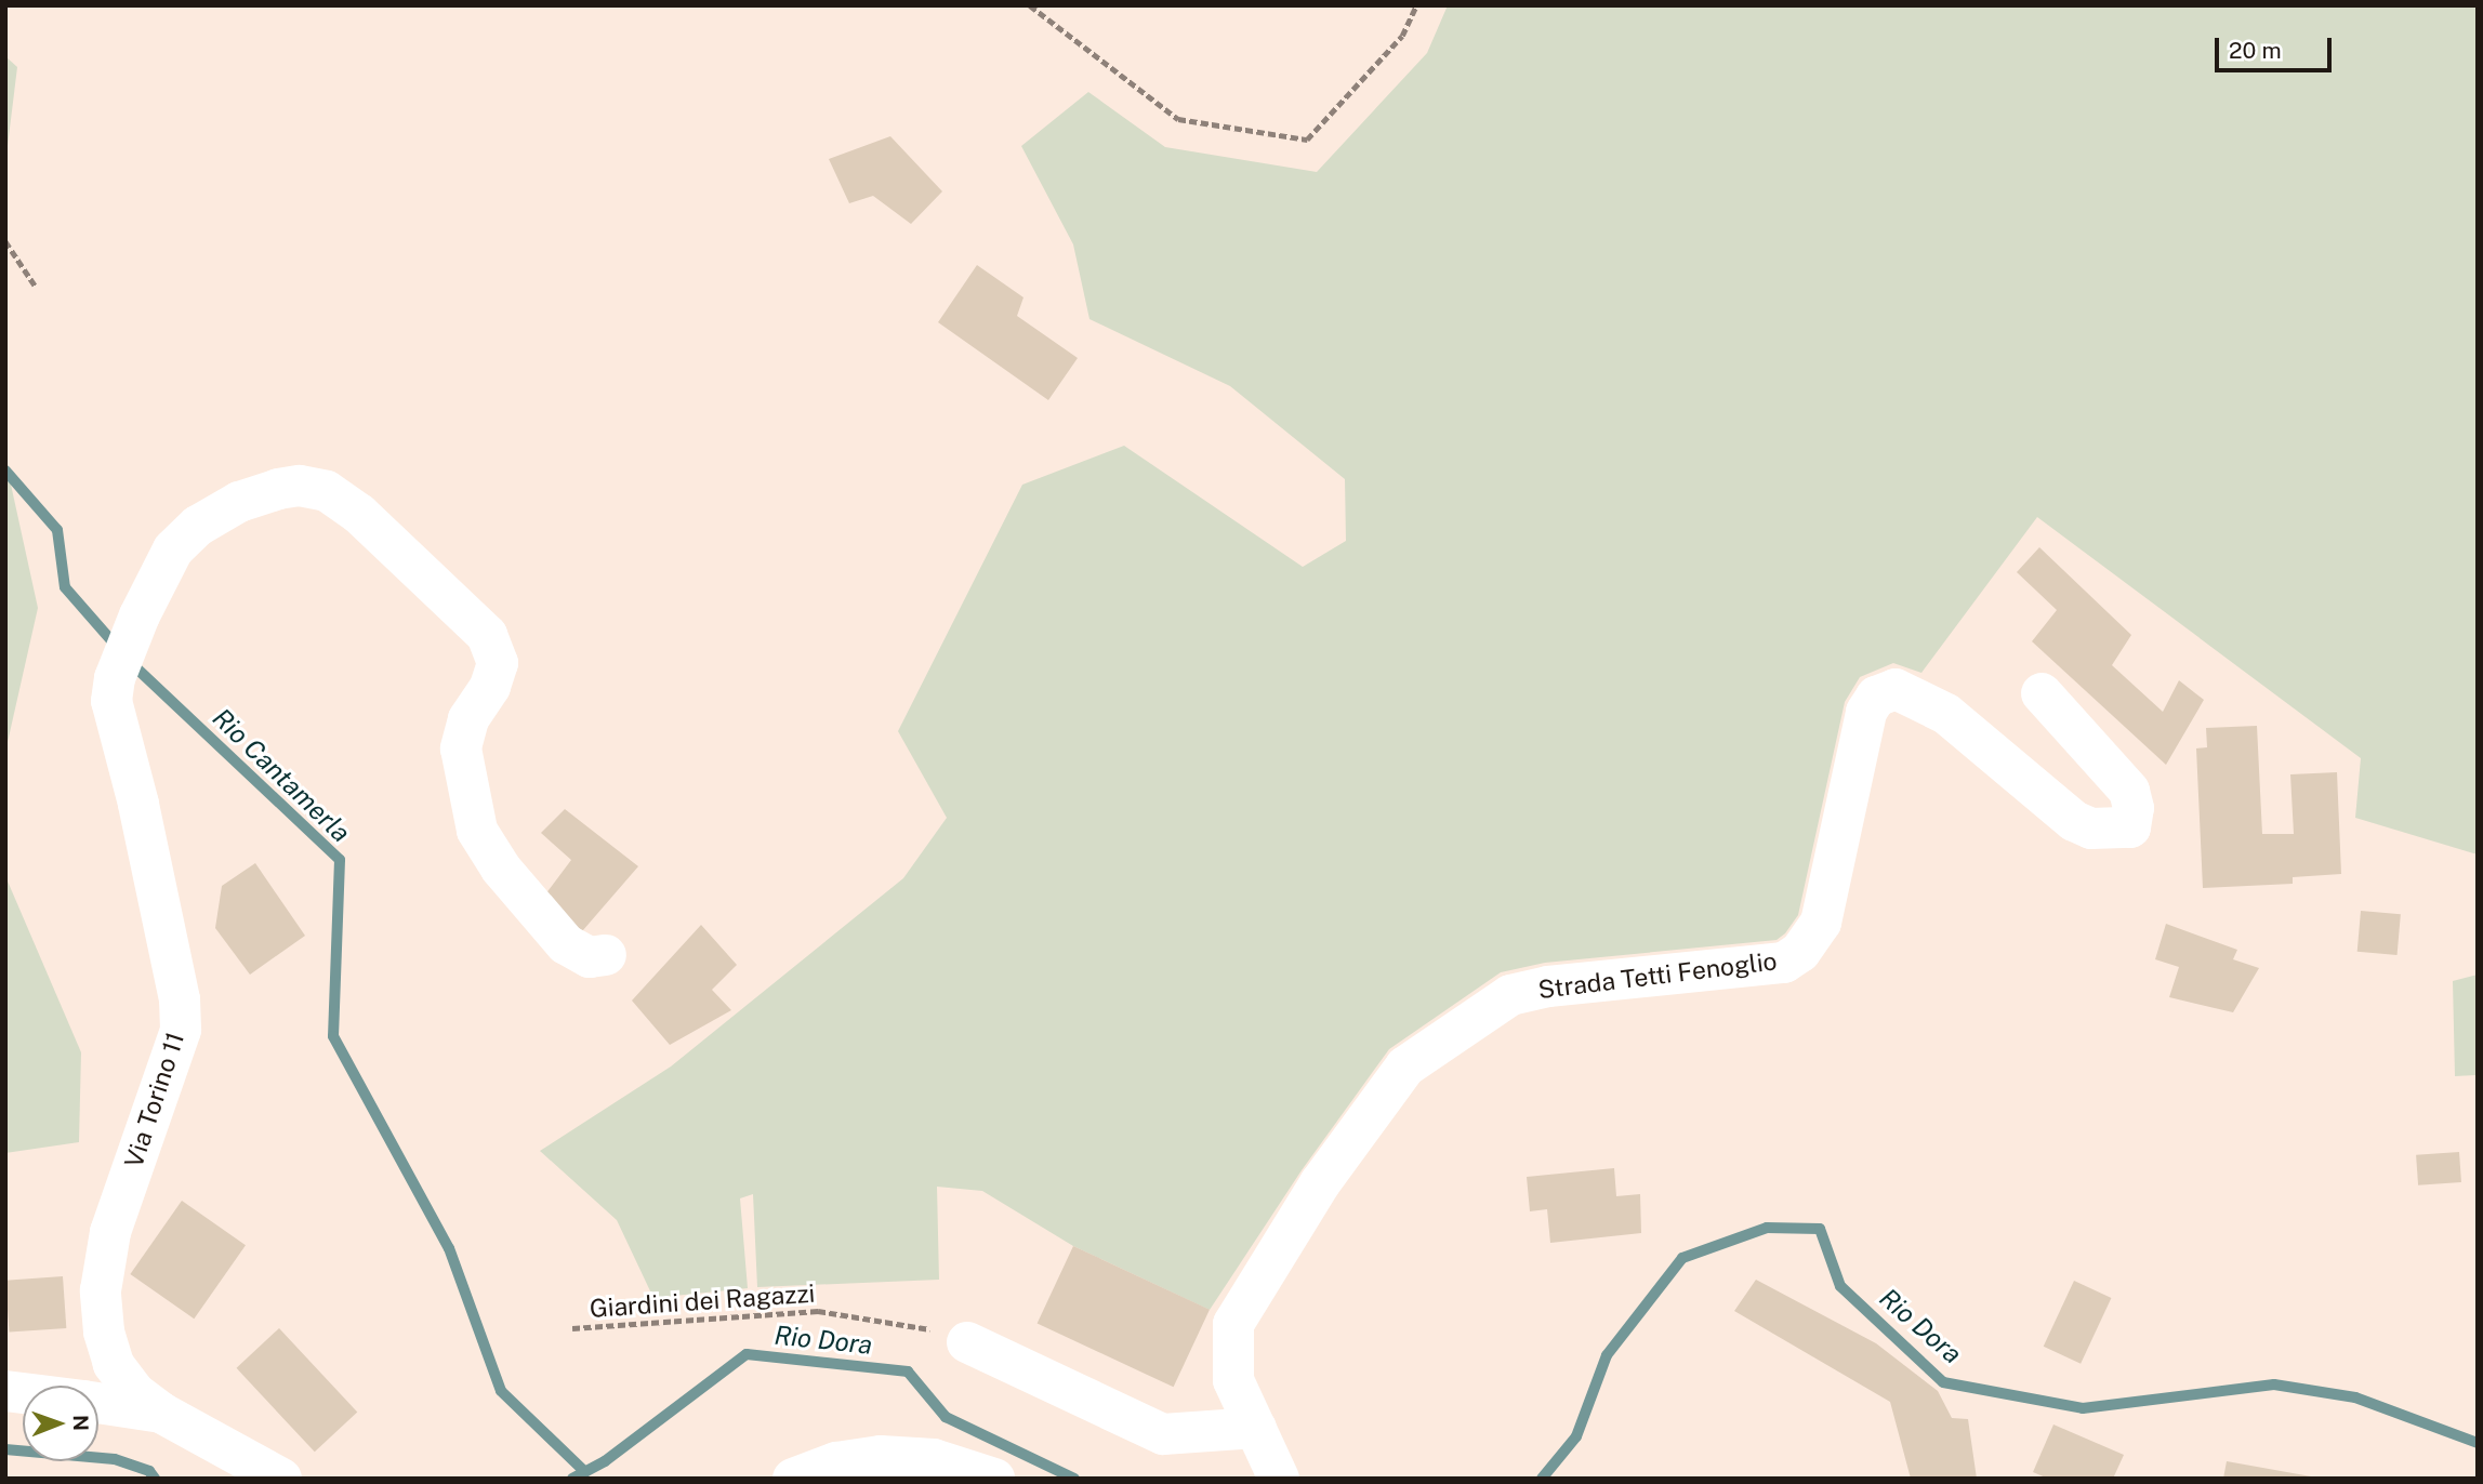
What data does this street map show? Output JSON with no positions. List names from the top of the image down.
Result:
{
  "streets": {
    "street": ["Strada Tetti Fenoglio", "Via Torino 11"],
    "path": ["Giardini dei Ragazzi"]
  },
  "water": ["Rio Cantamerla", "Rio Dora"],
  "scale_bar": "20 m",
  "north": "right"
}
